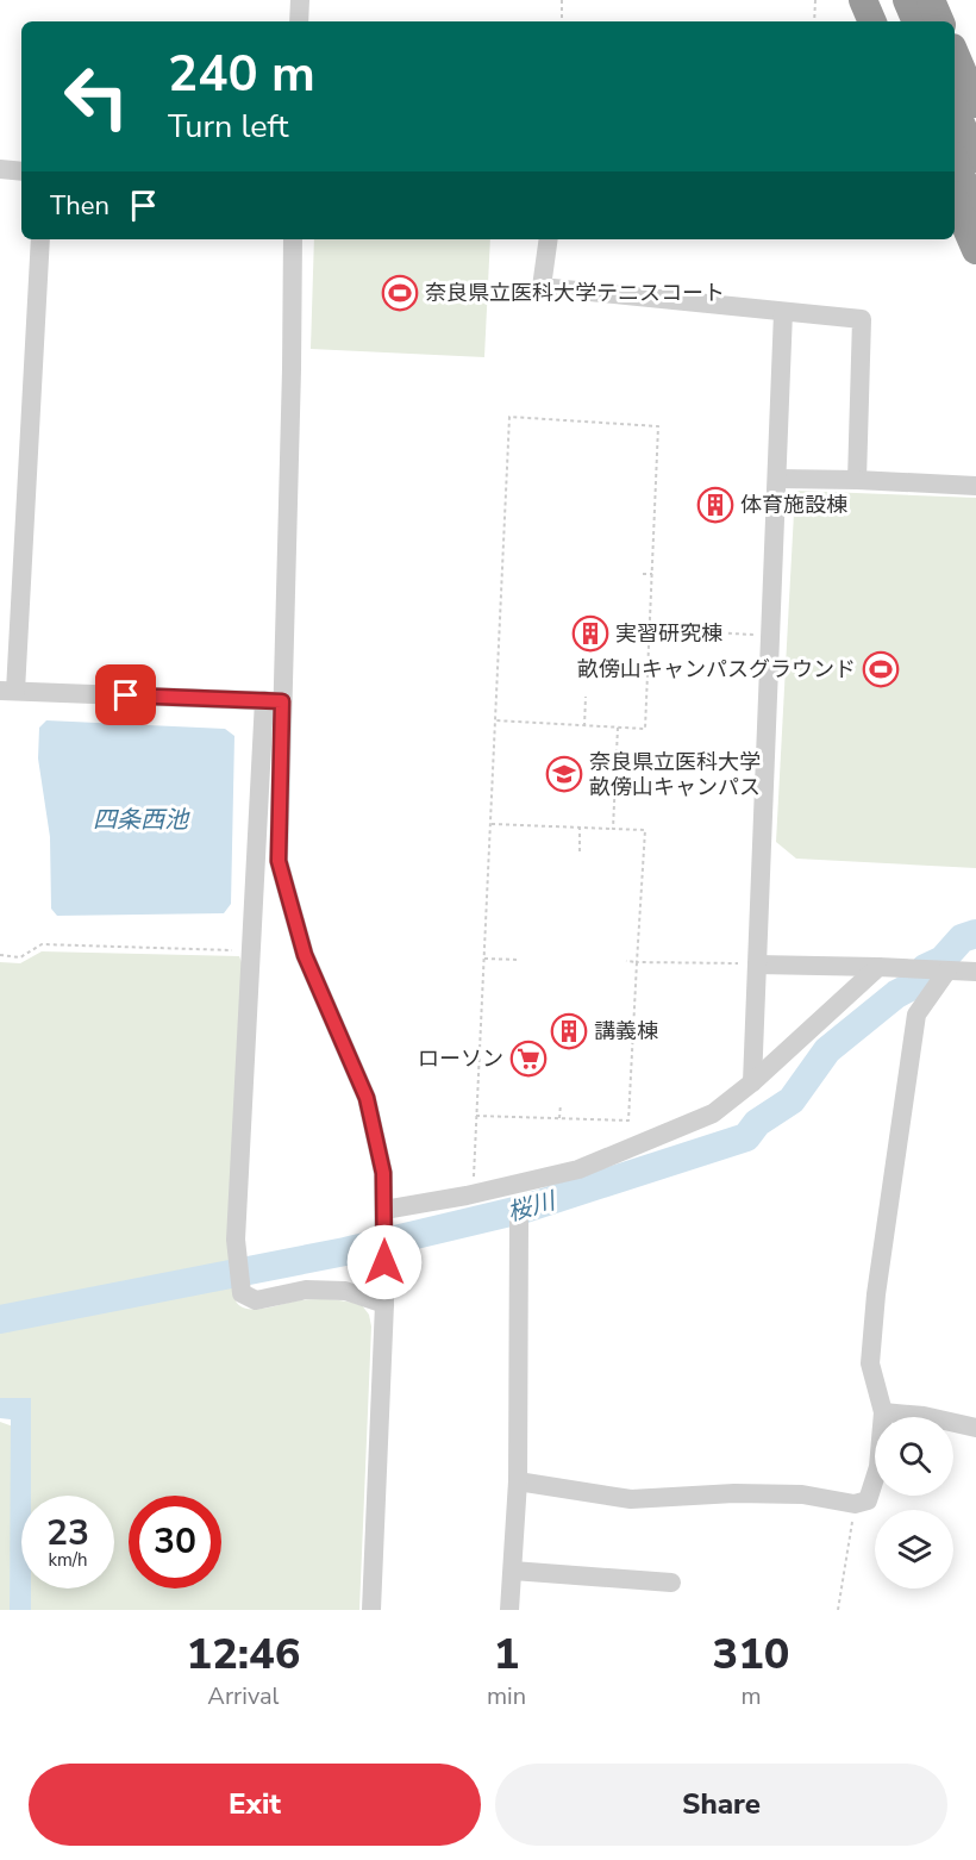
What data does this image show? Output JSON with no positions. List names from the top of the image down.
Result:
{
  "water": ["四条西池", "桜川"],
  "places": {
    "sports": ["奈良県立医科大学テニスコート", "畝傍山キャンパスグラウンド"],
    "building": ["体育施設棟", "実習研究棟", "講義棟"],
    "school or university": ["奈良県立医科大学 畝傍山キャンパス"],
    "supermarket": ["ローソン"]
  },
  "page": {
    "turn": ["240 m", "Turn left"],
    "then": "Then",
    "speed": "23 km/h",
    "limit": "30",
    "eta": [
      "12:46",
      "Arrival",
      "1",
      "min",
      "310",
      "m"
    ],
    "buttons": ["Exit", "Share"]
  }
}
